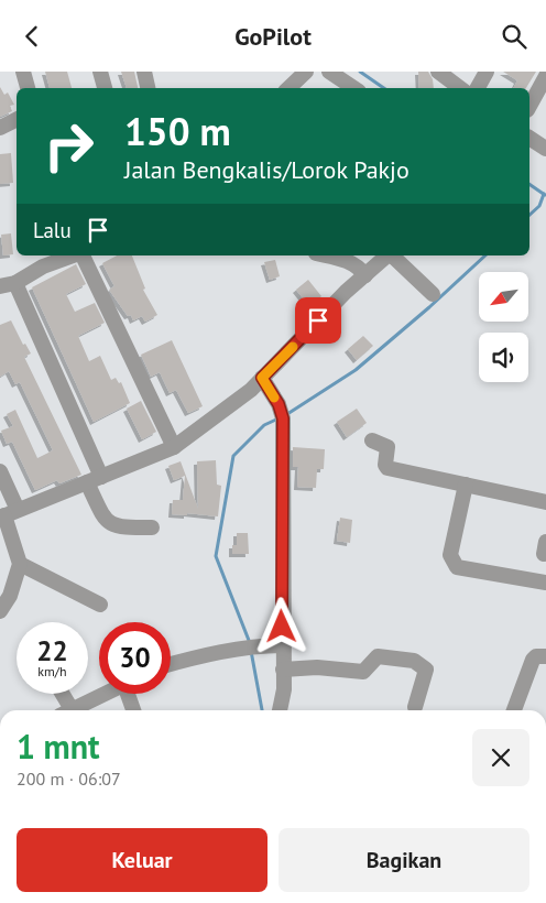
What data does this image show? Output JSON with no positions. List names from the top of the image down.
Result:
{
  "north": "bottom left",
  "page": {
    "header": "GoPilot",
    "turn": ["150 m", "Jalan Bengkalis/Lorok Pakjo"],
    "then": "Lalu",
    "speed": "22 km/h",
    "limit": "30",
    "heading": ["1 mnt", "200 m · 06:07"],
    "buttons": ["Keluar", "Bagikan"]
  }
}
